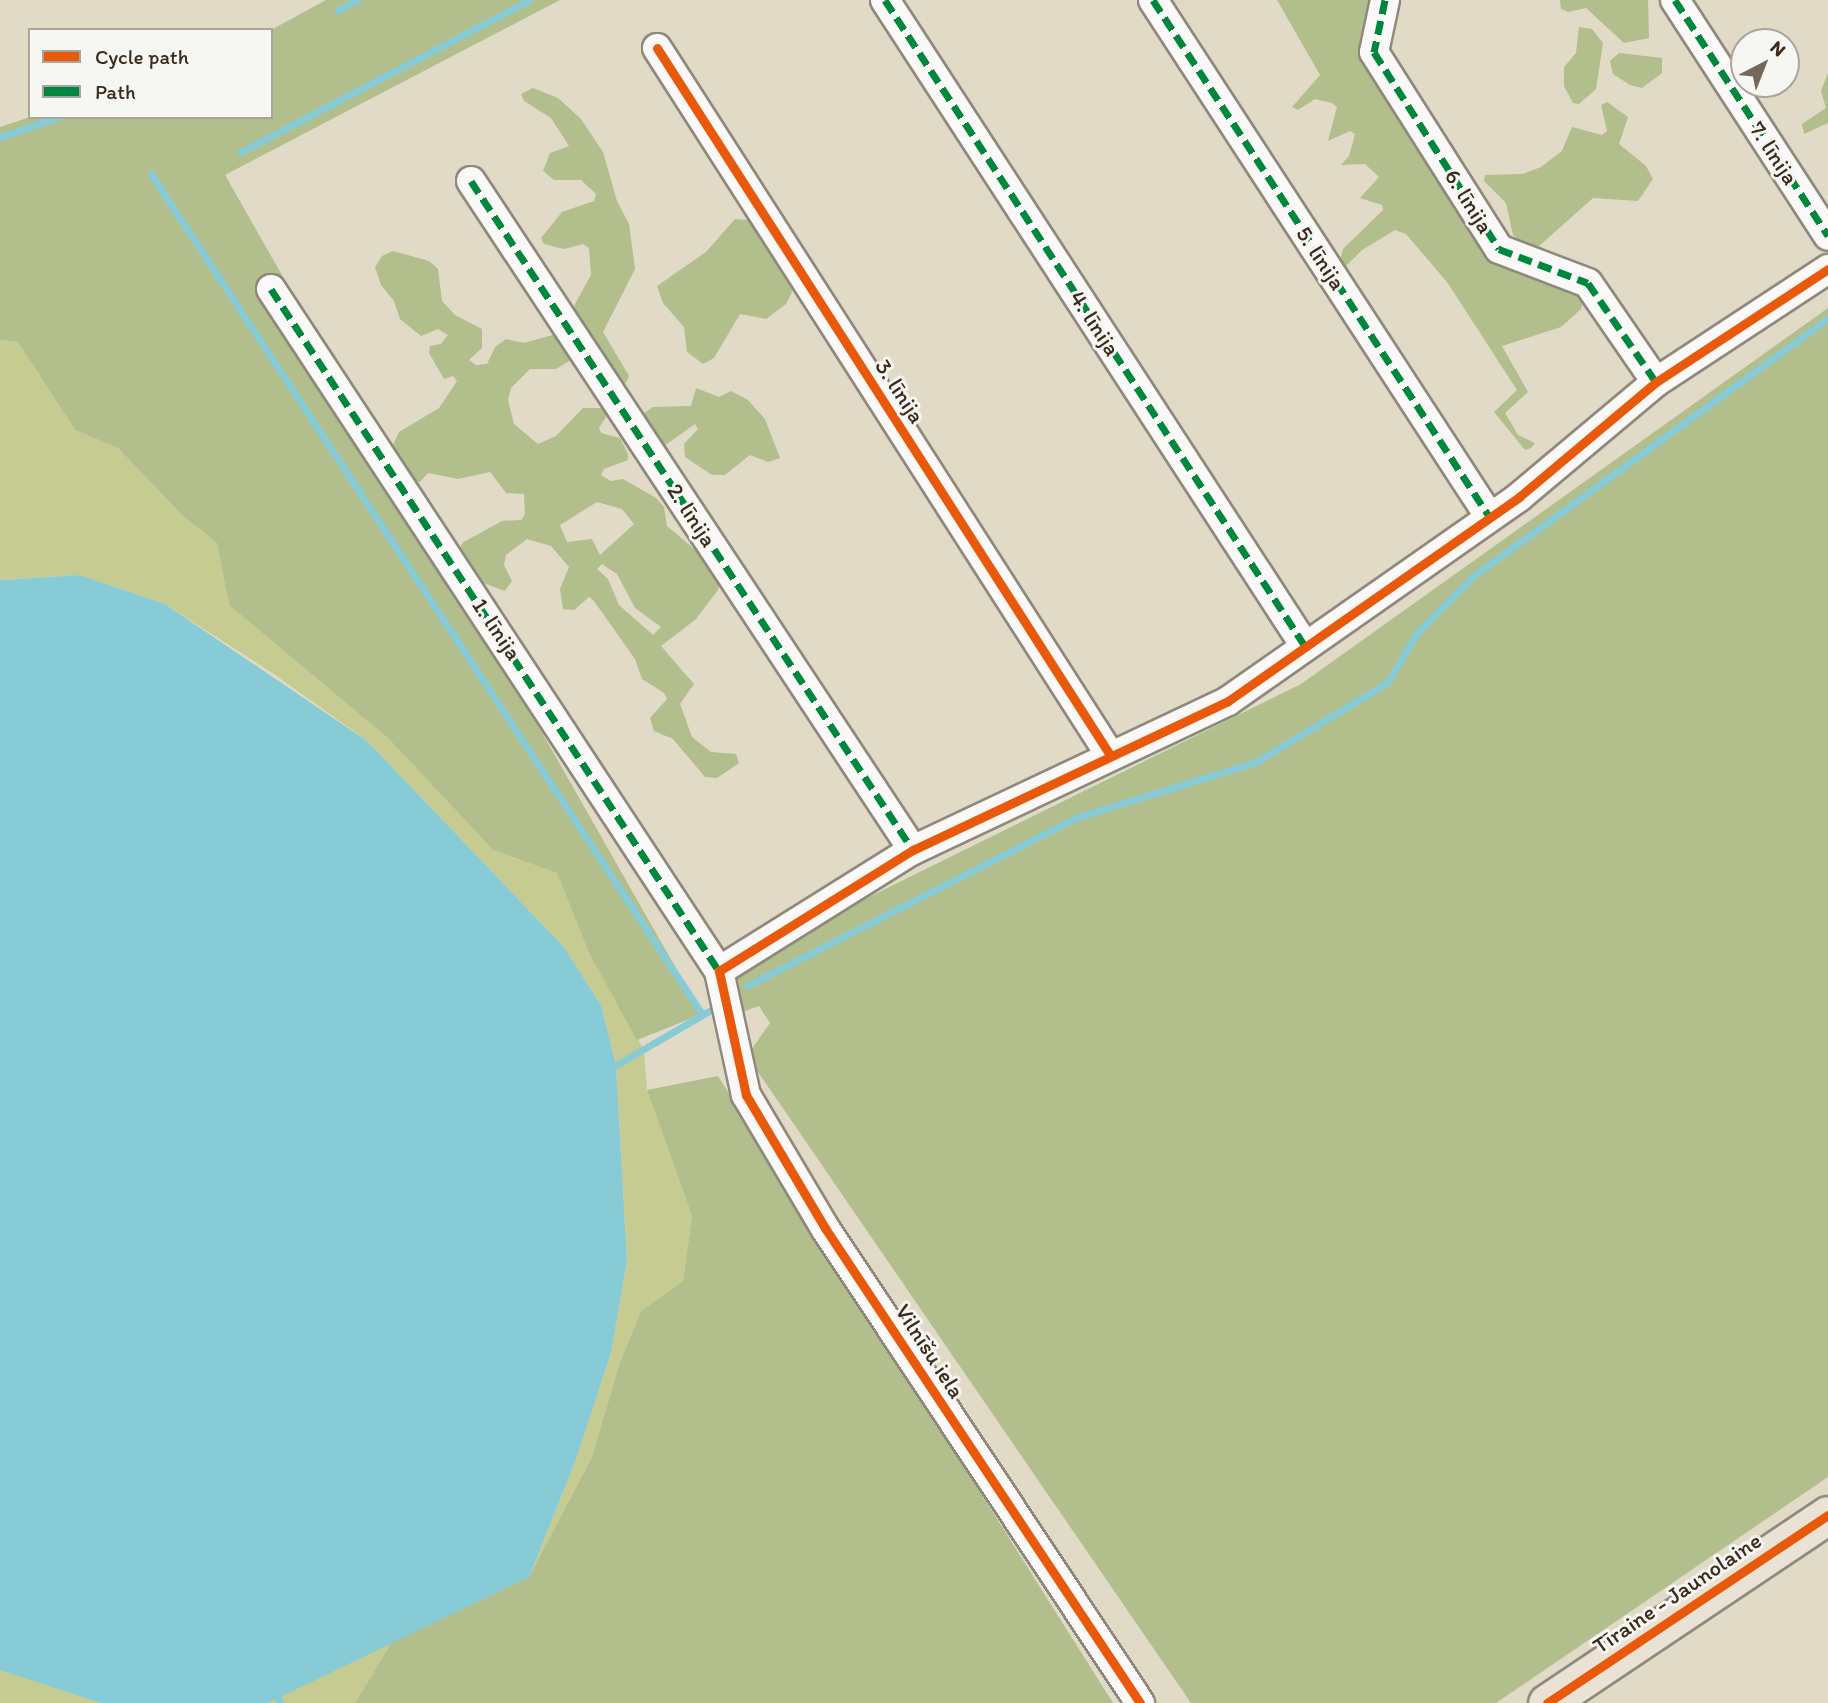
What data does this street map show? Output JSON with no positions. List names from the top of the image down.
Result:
{
  "streets": {
    "main road": ["Tīraine - Jaunolaine"],
    "street": [
      "7. līnija",
      "6. līnija",
      "5. līnija",
      "4. līnija",
      "3. līnija",
      "2. līnija",
      "1. līnija",
      "Vilnīšu iela"
    ]
  },
  "crossings": [
    ["1. līnija", "Vilnīšu iela"]
  ],
  "legend": ["Cycle path", "Path"],
  "north": "top right"
}
